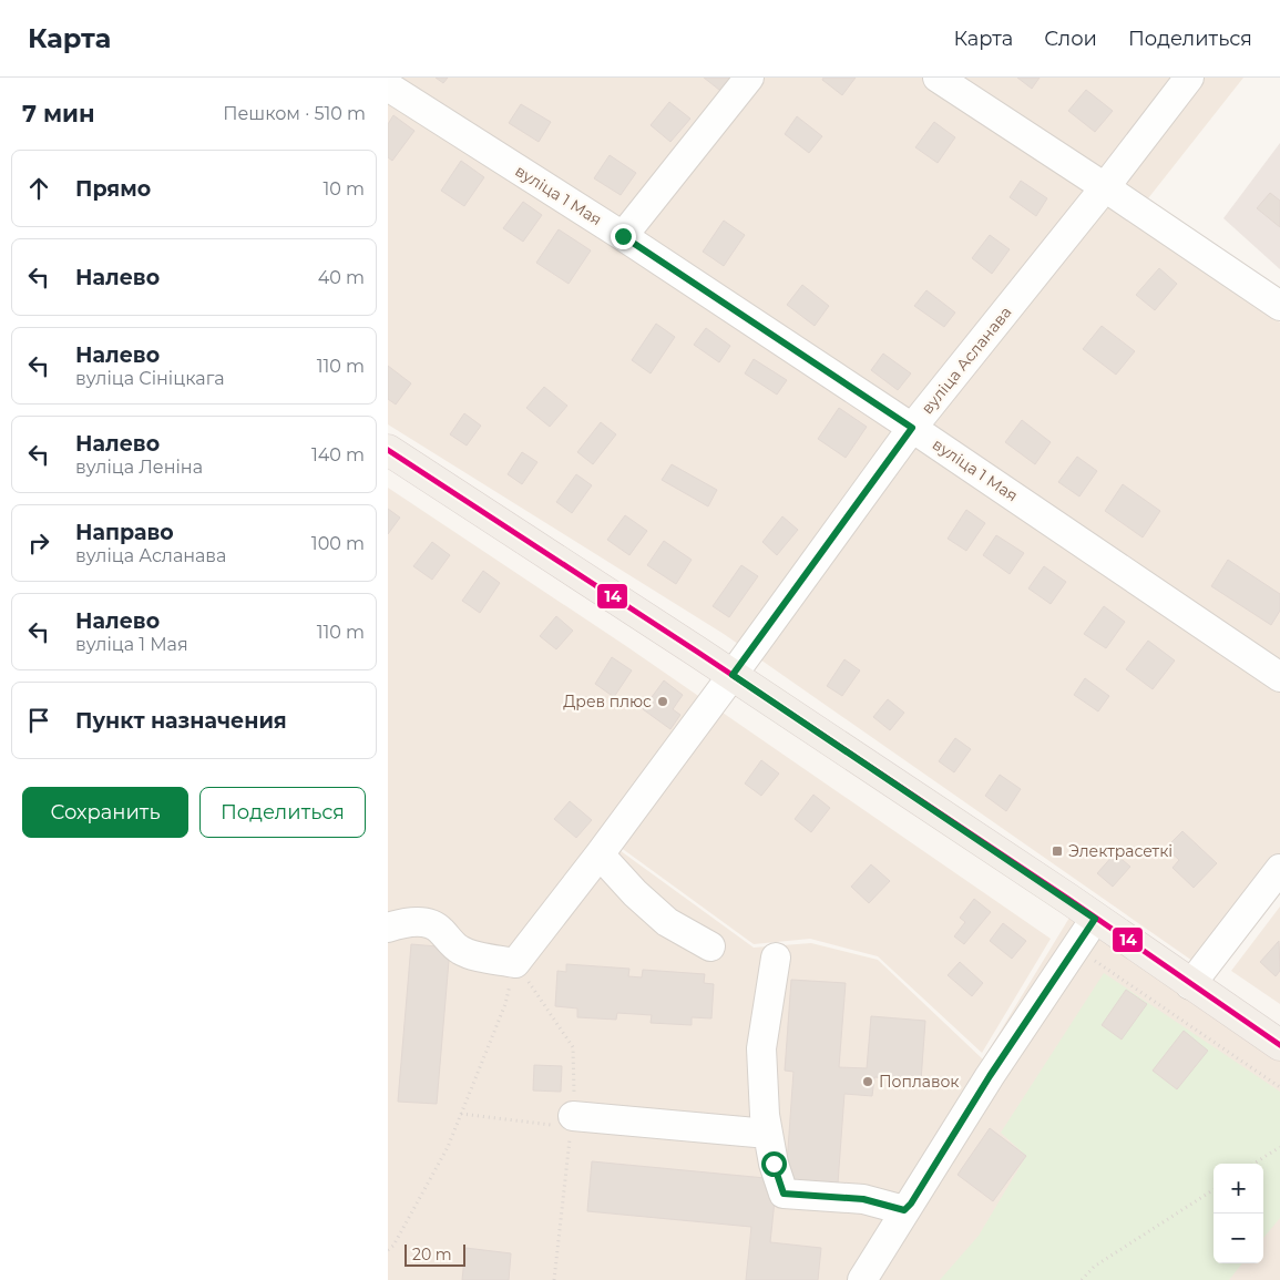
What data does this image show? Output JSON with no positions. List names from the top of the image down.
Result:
{
  "streets": {
    "street": ["вуліца 1 Мая", "вуліца Асланава"]
  },
  "crossings": [
    ["вуліца 1 Мая", "вуліца Асланава"]
  ],
  "places": {
    "other": ["Древ плюс", "Поплавок"],
    "transit": ["Электрасеткі"]
  },
  "lines": ["transit line 14"],
  "scale_bar": "20 m",
  "page": {
    "header": "Карта",
    "nav": ["Карта", "Слои", "Поделиться"],
    "heading": ["7 мин", "Пешком · 510 m"],
    "list": [
      ["Прямо", "10 m"],
      ["Налево", "40 m"],
      ["Налево", "вуліца Сініцкага", "110 m"],
      ["Налево", "вуліца Леніна", "140 m"],
      ["Направо", "вуліца Асланава", "100 m"],
      ["Налево", "вуліца 1 Мая", "110 m"],
      "Пункт назначения"
    ],
    "buttons": ["Сохранить", "Поделиться"],
    "map_buttons": ["+", "−"],
    "scale": "20 m"
  }
}
